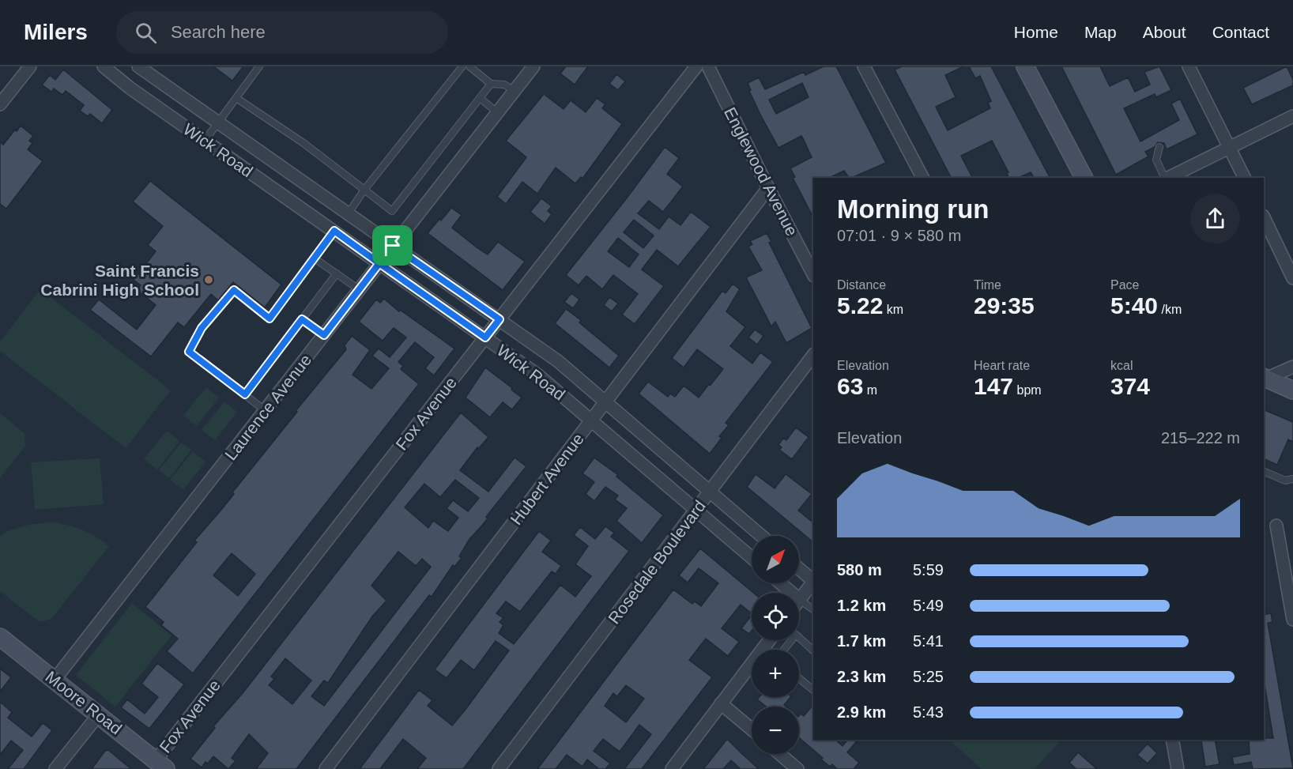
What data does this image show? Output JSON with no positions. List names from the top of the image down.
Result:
{
  "streets": {
    "street": [
      "Wick Road",
      "Englewood Avenue",
      "Laurence Avenue",
      "Fox Avenue",
      "Hubert Avenue",
      "Rosedale Boulevard",
      "Moore Road"
    ]
  },
  "crossings": [
    ["Wick Road", "Laurence Avenue"],
    ["Wick Road", "Fox Avenue"],
    ["Wick Road", "Hubert Avenue"],
    ["Wick Road", "Rosedale Boulevard"],
    ["Englewood Avenue", "Hubert Avenue"],
    ["Laurence Avenue", "Moore Road"],
    ["Fox Avenue", "Moore Road"]
  ],
  "places": ["Saint Francis Cabrini High School"],
  "north": "top right",
  "page": {
    "header": "Milers",
    "search": "Search here",
    "nav": [
      "Home",
      "Map",
      "About",
      "Contact"
    ],
    "heading": ["Morning run", "07:01 · 9 × 580 m"],
    "stats": [
      ["Distance", "5.22 km"],
      ["Time", "29:35"],
      ["Pace", "5:40 /km"],
      ["Elevation", "63 m"],
      ["Heart rate", "147 bpm"],
      ["kcal", "374"]
    ],
    "chart": ["Elevation", "215–222 m"],
    "map_buttons": ["+", "−"],
    "list": [
      {
        "name": "580 m",
        "note": "5:59"
      },
      {
        "name": "1.2 km",
        "note": "5:49"
      },
      {
        "name": "1.7 km",
        "note": "5:41"
      },
      {
        "name": "2.3 km",
        "note": "5:25"
      },
      {
        "name": "2.9 km",
        "note": "5:43"
      }
    ]
  }
}
